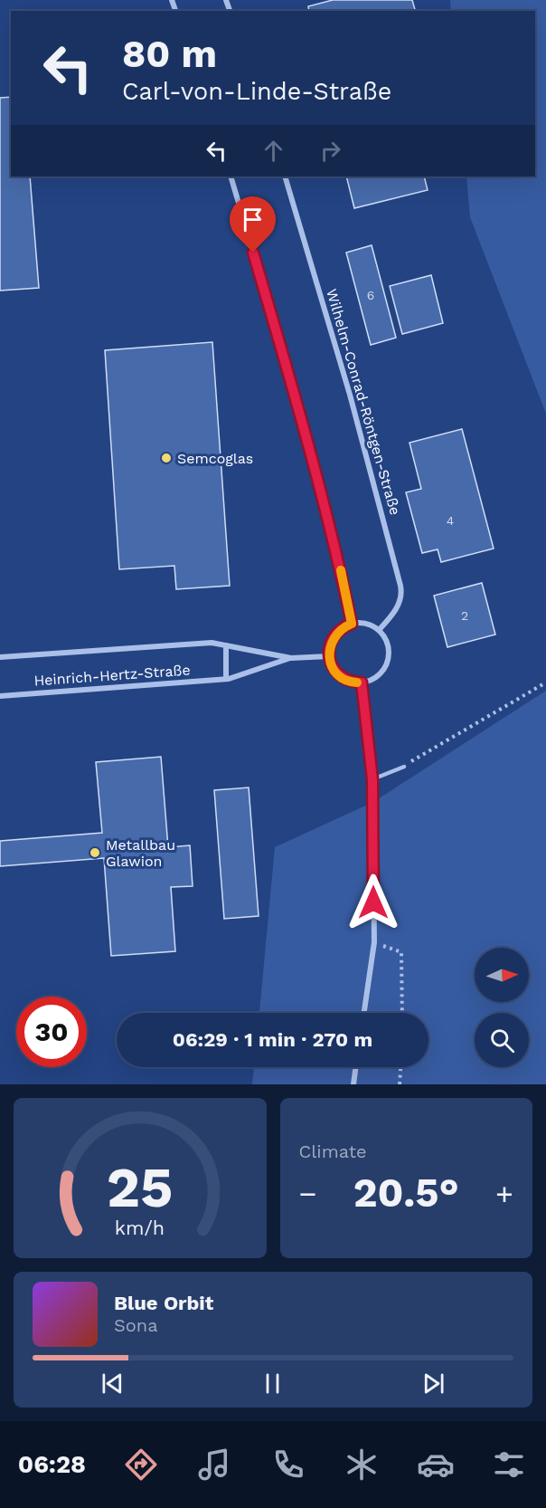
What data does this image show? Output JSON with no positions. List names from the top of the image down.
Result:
{
  "streets": {
    "street": ["Wilhelm-Conrad-Röntgen-Straße", "Heinrich-Hertz-Straße"]
  },
  "crossings": [
    ["Wilhelm-Conrad-Röntgen-Straße", "Heinrich-Hertz-Straße"]
  ],
  "places": ["Semcoglas", "Metallbau Glawion"],
  "house_numbers": ["6", "4", "2"],
  "north": "right",
  "page": {
    "turn": ["80 m", "Carl-von-Linde-Straße"],
    "limit": "30",
    "trip": "06:29 · 1 min · 270 m",
    "tile": "Climate",
    "heat": ["−", "20.5°", "+"],
    "song": ["Blue Orbit", "Sona"],
    "tabs": "06:28",
    "gauge": ["25", "km/h"]
  }
}
